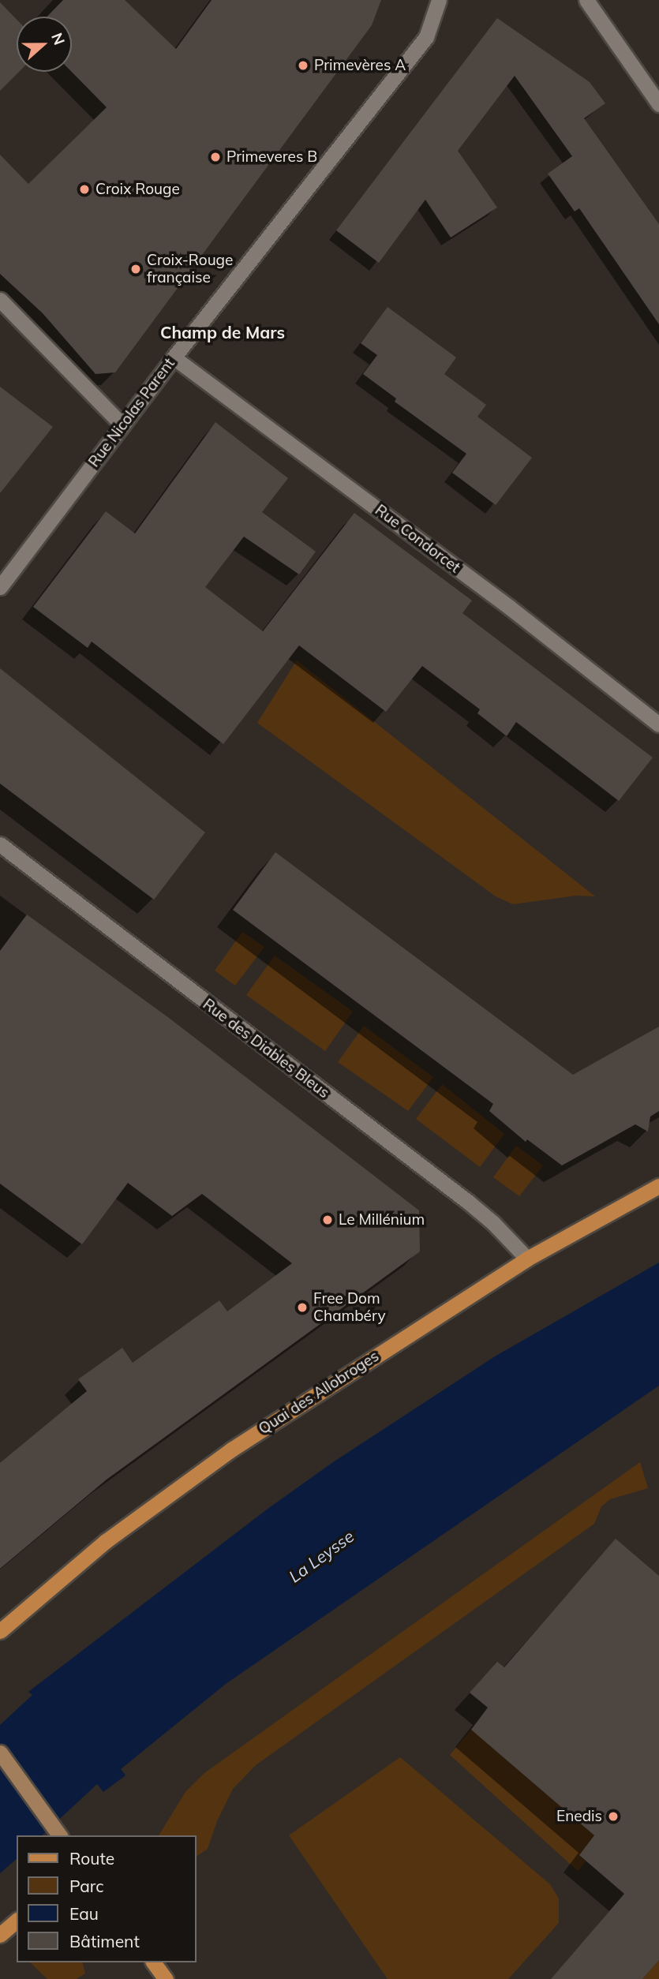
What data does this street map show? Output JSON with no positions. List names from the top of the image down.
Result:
{
  "streets": {
    "main road": ["Quai des Allobroges"],
    "street": ["Rue Nicolas Parent", "Rue Condorcet", "Rue des Diables Bleus"]
  },
  "crossings": [
    ["Rue Nicolas Parent", "Rue Condorcet"],
    ["Rue des Diables Bleus", "Quai des Allobroges"]
  ],
  "districts": ["Champ de Mars"],
  "water": ["La Leysse"],
  "places": [
    "Primevères A",
    "Primeveres B",
    "Croix Rouge",
    "Croix-Rouge française",
    "Le Millénium",
    "Free Dom Chambéry",
    "Enedis"
  ],
  "legend": [
    "Route",
    "Parc",
    "Eau",
    "Bâtiment"
  ],
  "north": "right"
}
